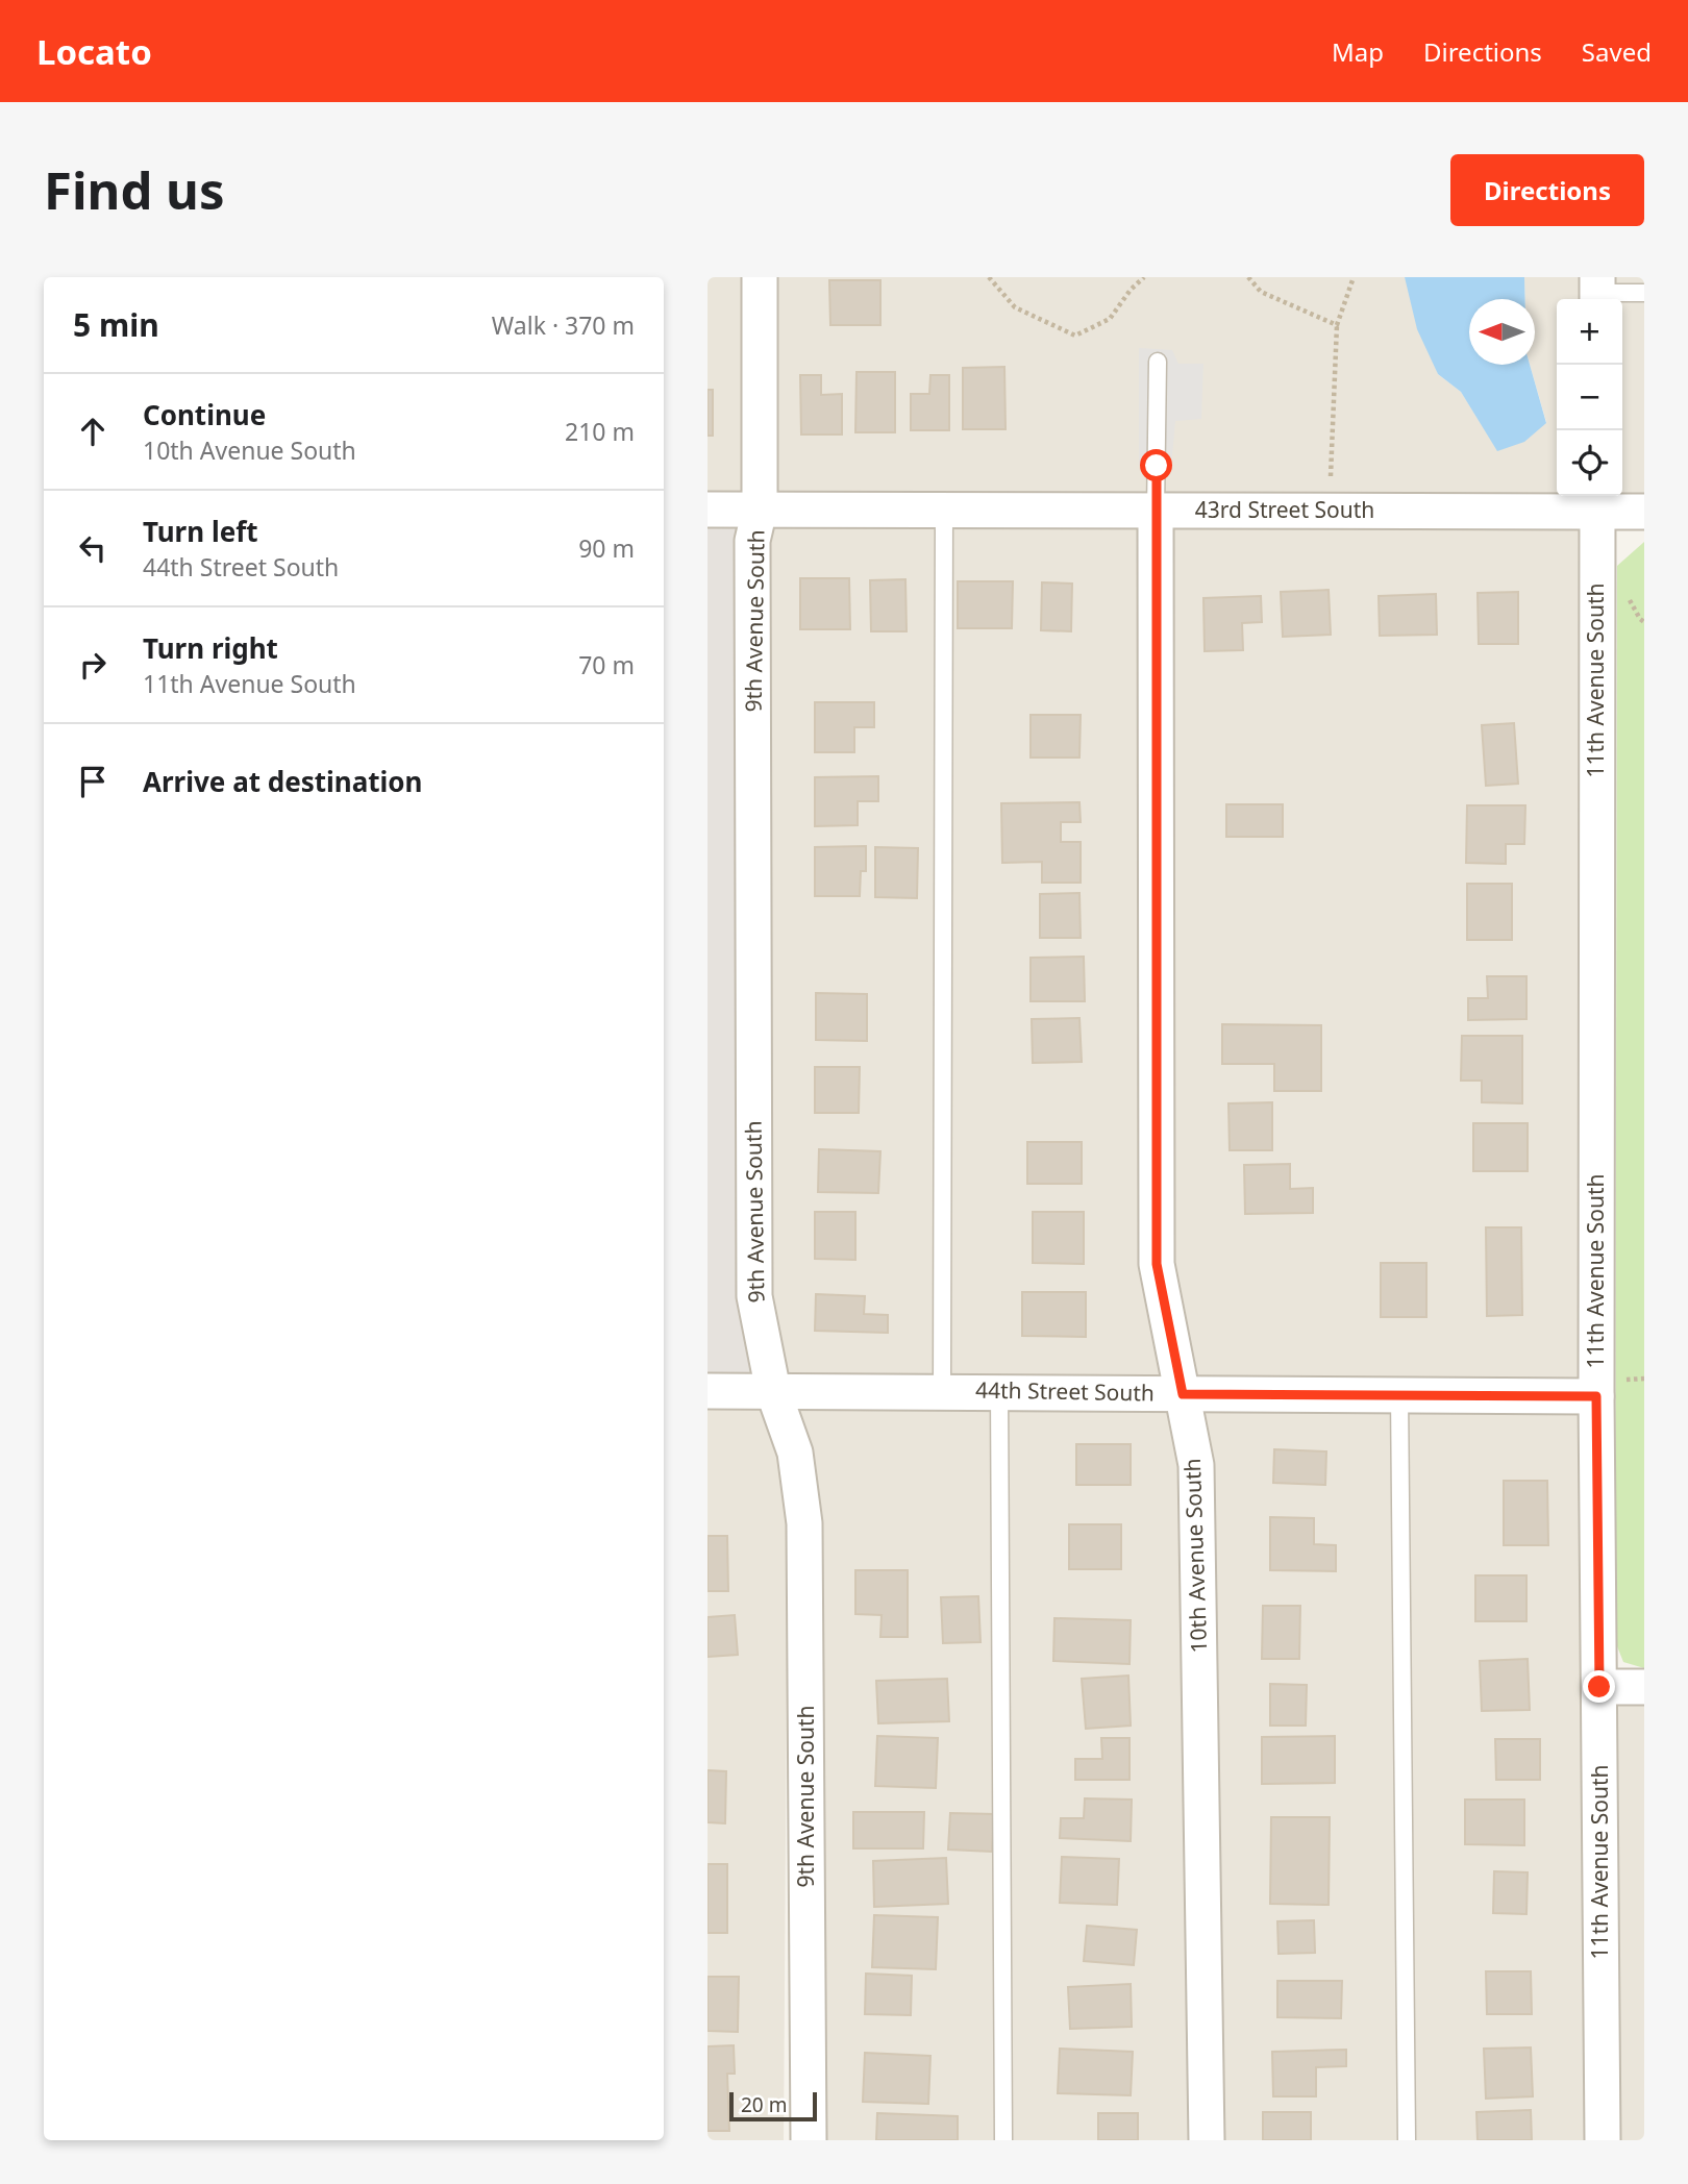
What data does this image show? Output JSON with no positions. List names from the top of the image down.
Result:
{
  "streets": {
    "street": [
      "43rd Street South",
      "9th Avenue South",
      "11th Avenue South",
      "44th Street South",
      "10th Avenue South"
    ]
  },
  "crossings": [
    ["43rd Street South", "9th Avenue South"],
    ["43rd Street South", "11th Avenue South"],
    ["43rd Street South", "10th Avenue South"],
    ["9th Avenue South", "44th Street South"],
    ["11th Avenue South", "44th Street South"],
    ["44th Street South", "10th Avenue South"]
  ],
  "scale_bar": "20 m",
  "north": "left",
  "page": {
    "header": "Locato",
    "nav": ["Map", "Directions", "Saved"],
    "buttons": "Directions",
    "title": "Find us",
    "heading": ["5 min", "Walk · 370 m"],
    "map_buttons": ["+", "−"],
    "list": [
      ["Continue", "10th Avenue South", "210 m"],
      ["Turn left", "44th Street South", "90 m"],
      ["Turn right", "11th Avenue South", "70 m"],
      "Arrive at destination"
    ],
    "scale": "20 m"
  }
}
